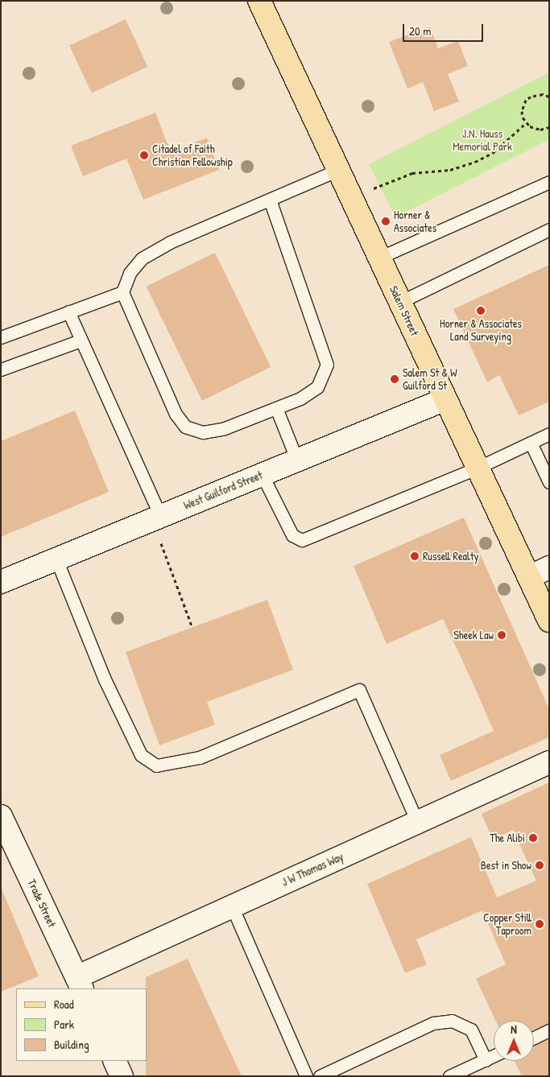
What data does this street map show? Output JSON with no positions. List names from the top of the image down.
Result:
{
  "streets": {
    "main road": ["Salem Street"],
    "street": ["West Guilford Street", "J W Thomas Way", "Trade Street"]
  },
  "crossings": [
    ["Salem Street", "West Guilford Street"],
    ["J W Thomas Way", "Trade Street"]
  ],
  "parks": ["J.N. Hauss Memorial Park"],
  "places": [
    "Citadel of Faith Christian Fellowship",
    "Horner & Associates",
    "Horner & Associates Land Surveying",
    "Salem St & W Guilford St",
    "Russell Realty",
    "Sheek Law",
    "The Alibi",
    "Best in Show",
    "Copper Still Taproom"
  ],
  "legend": ["Road", "Park", "Building"],
  "scale_bar": "20 m",
  "north": "top"
}
